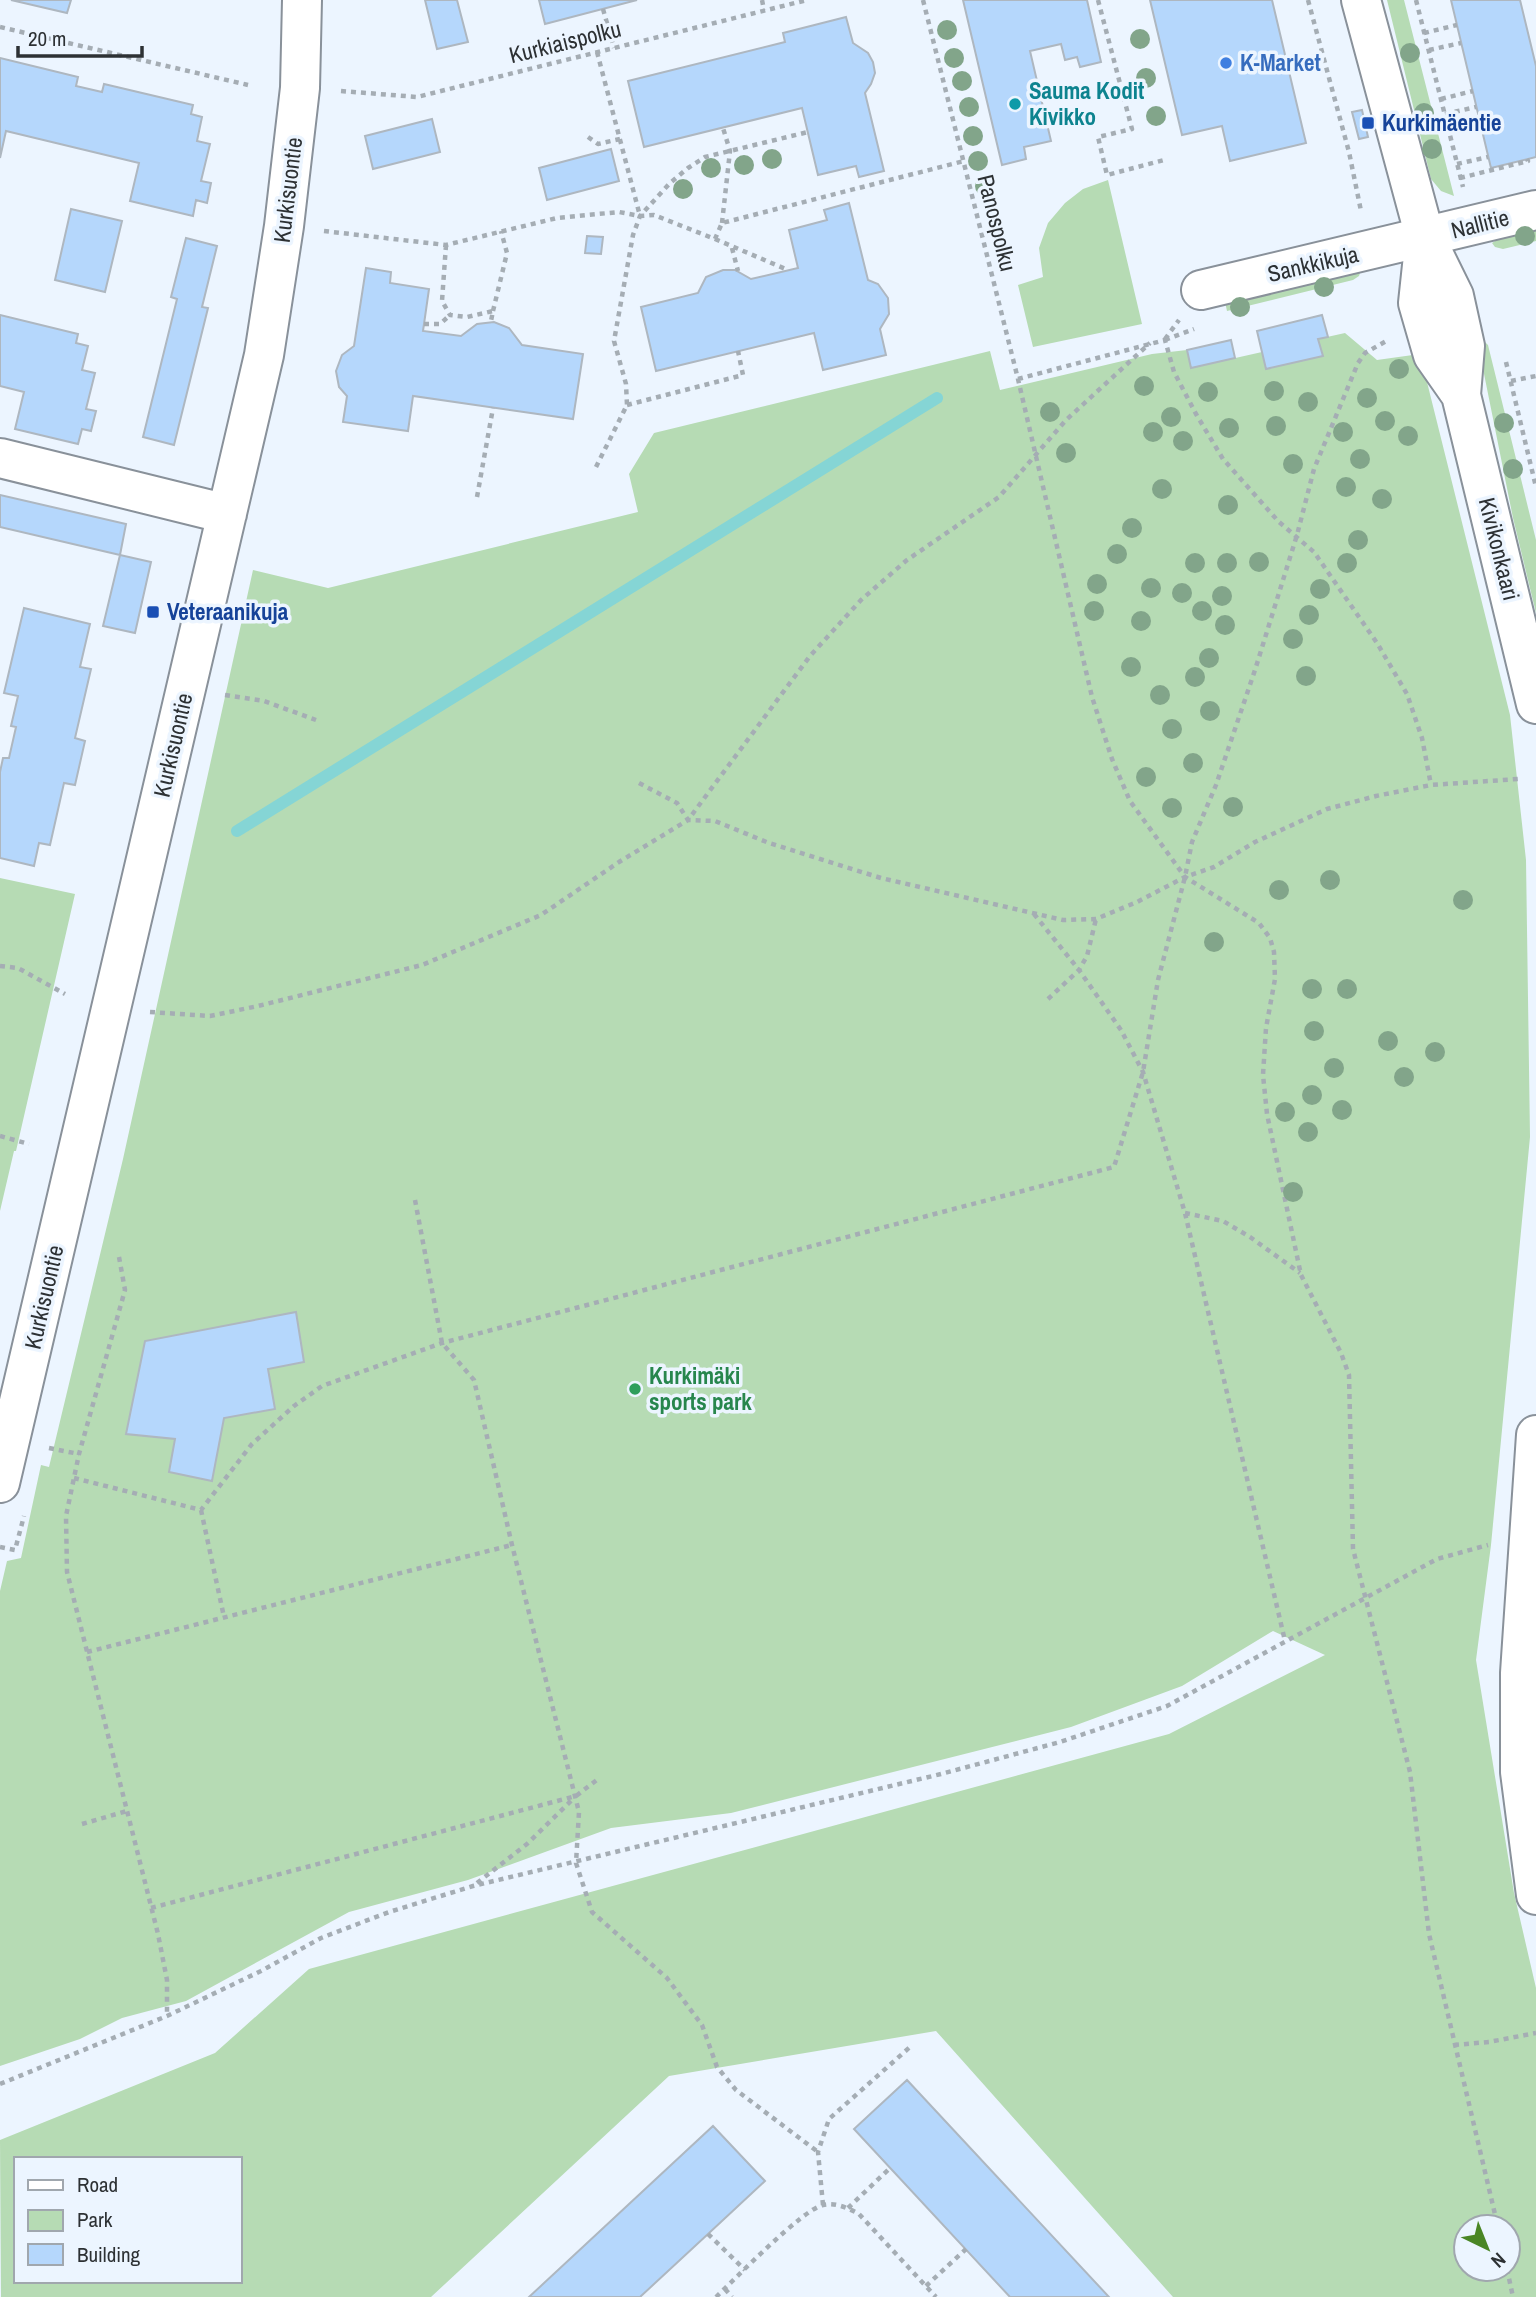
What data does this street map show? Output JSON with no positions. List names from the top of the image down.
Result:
{
  "streets": {
    "street": [
      "Kurkisuontie",
      "Nallitie",
      "Sankkikuja",
      "Kivikonkaari"
    ],
    "path": ["Kurkiaispolku", "Panospolku"]
  },
  "crossings": [
    ["Nallitie", "Sankkikuja"],
    ["Nallitie", "Kivikonkaari"],
    ["Sankkikuja", "Kivikonkaari"]
  ],
  "places": {
    "other": ["K-Market", "Sauma Kodit Kivikko", "Kurkimäki sports park"],
    "transit": ["Kurkimäentie", "Veteraanikuja"]
  },
  "legend": ["Road", "Park", "Building"],
  "scale_bar": "20 m",
  "north": "bottom right"
}
